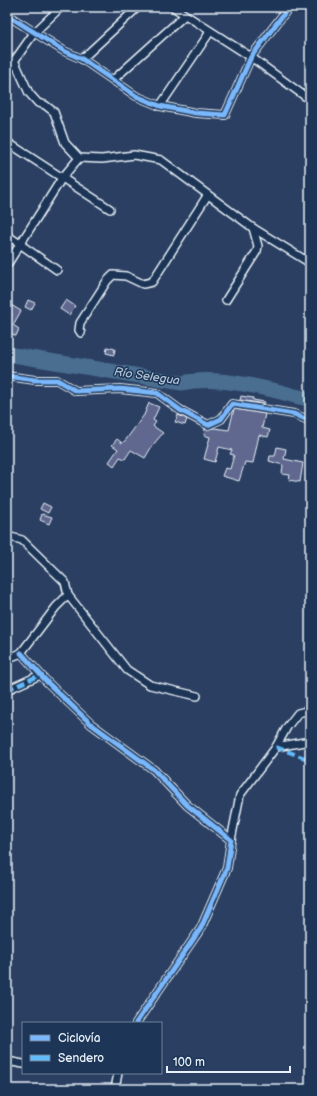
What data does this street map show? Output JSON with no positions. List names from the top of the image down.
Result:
{
  "water": ["Río Selegua"],
  "legend": ["Ciclovía", "Sendero"],
  "scale_bar": "100 m"
}
